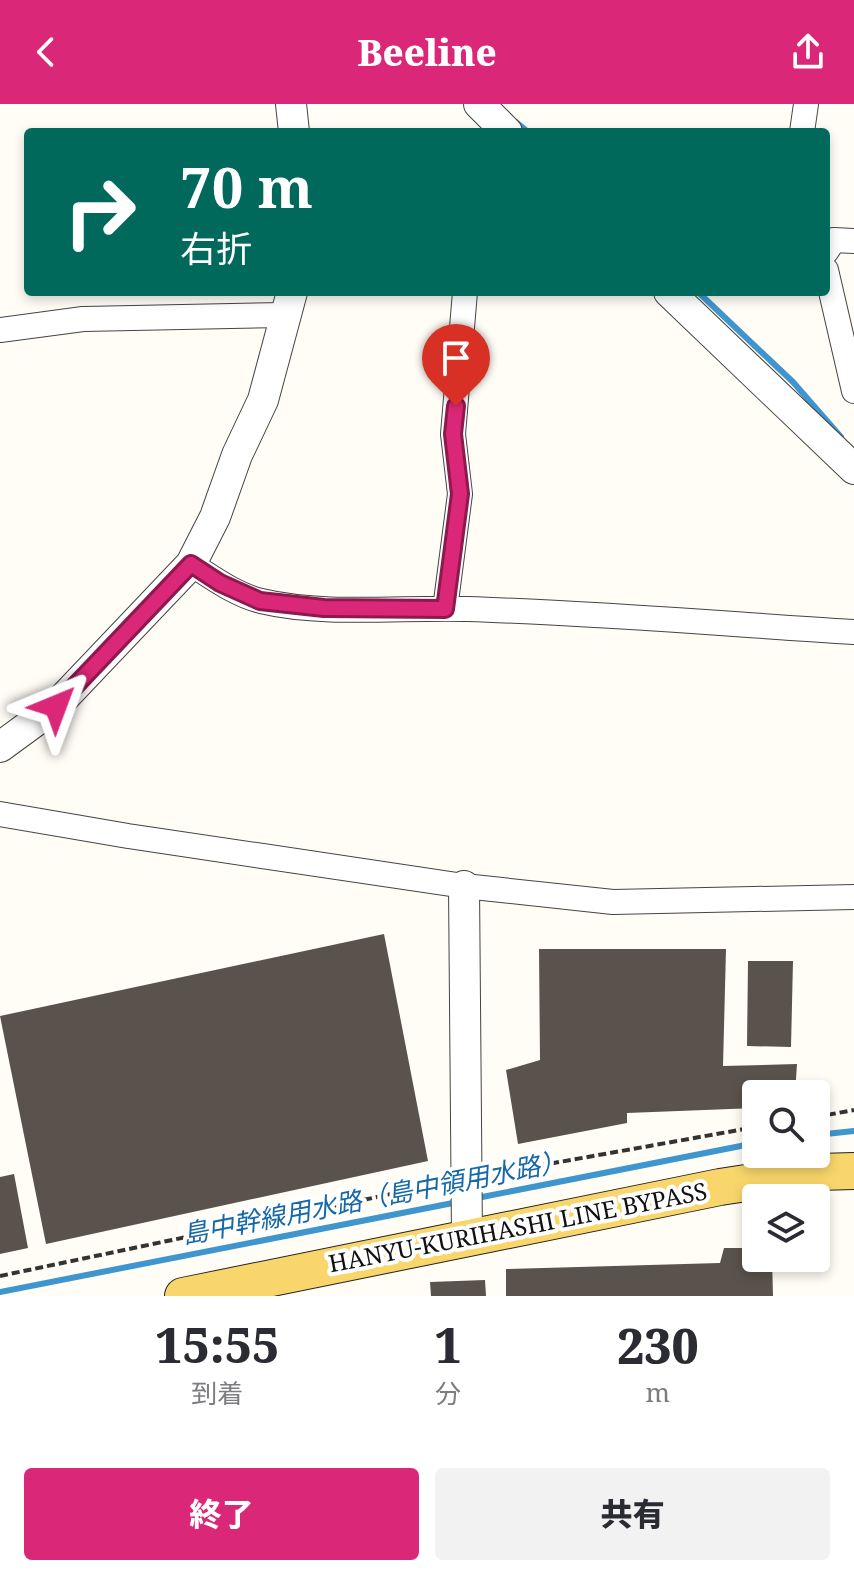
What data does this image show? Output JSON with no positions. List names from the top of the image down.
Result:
{
  "streets": {
    "main road": ["HANYU-KURIHASHI LINE BYPASS"]
  },
  "water": ["島中幹線用水路（島中領用水路）"],
  "page": {
    "header": "Beeline",
    "turn": ["70 m", "右折"],
    "eta": [
      "15:55",
      "到着",
      "1",
      "分",
      "230",
      "m"
    ],
    "buttons": ["終了", "共有"]
  }
}
